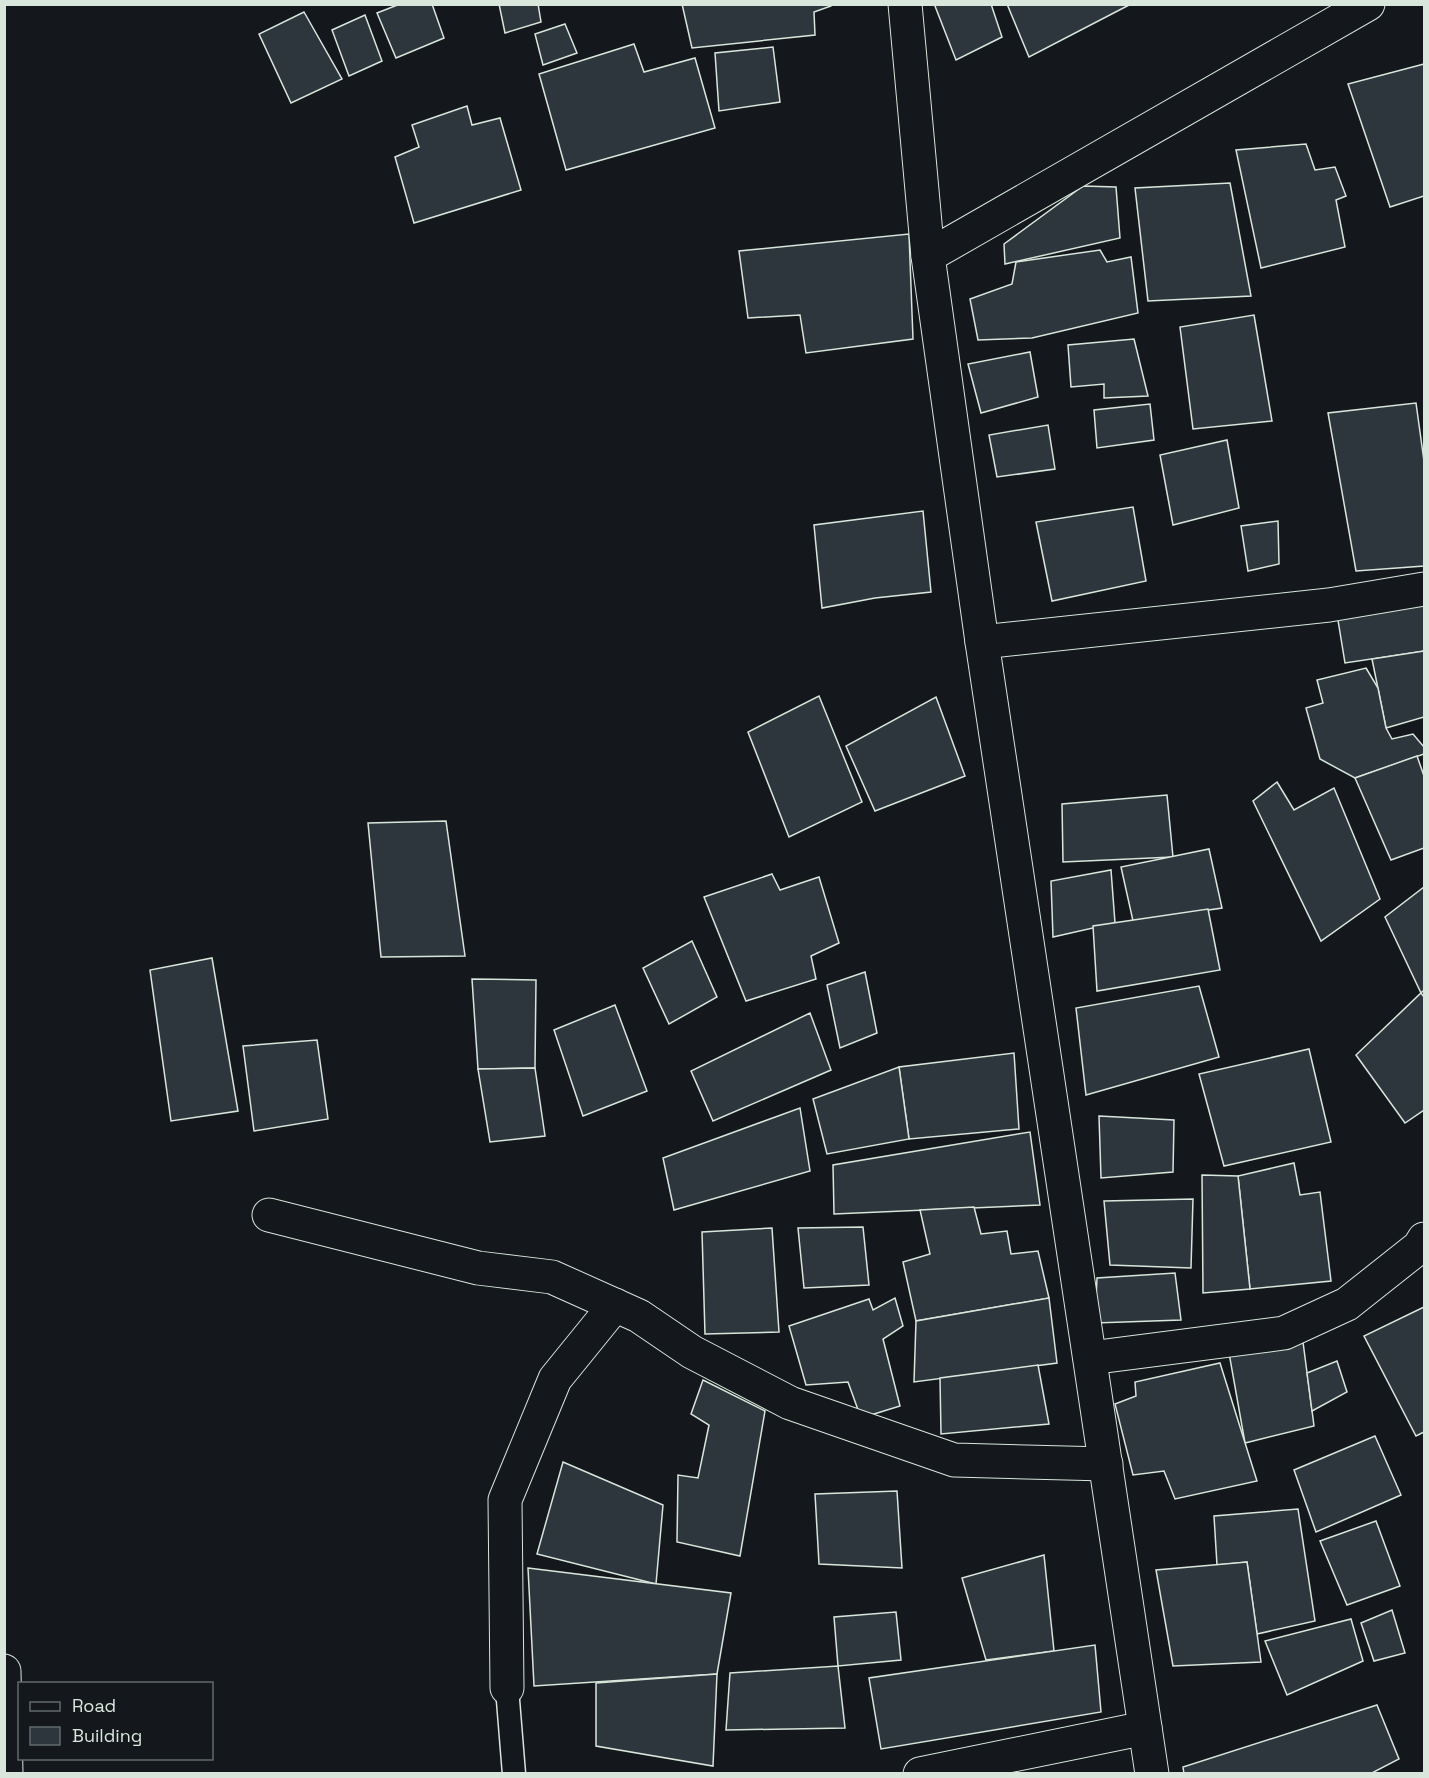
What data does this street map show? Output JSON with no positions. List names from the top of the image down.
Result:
{
  "legend": ["Road", "Building"]
}
